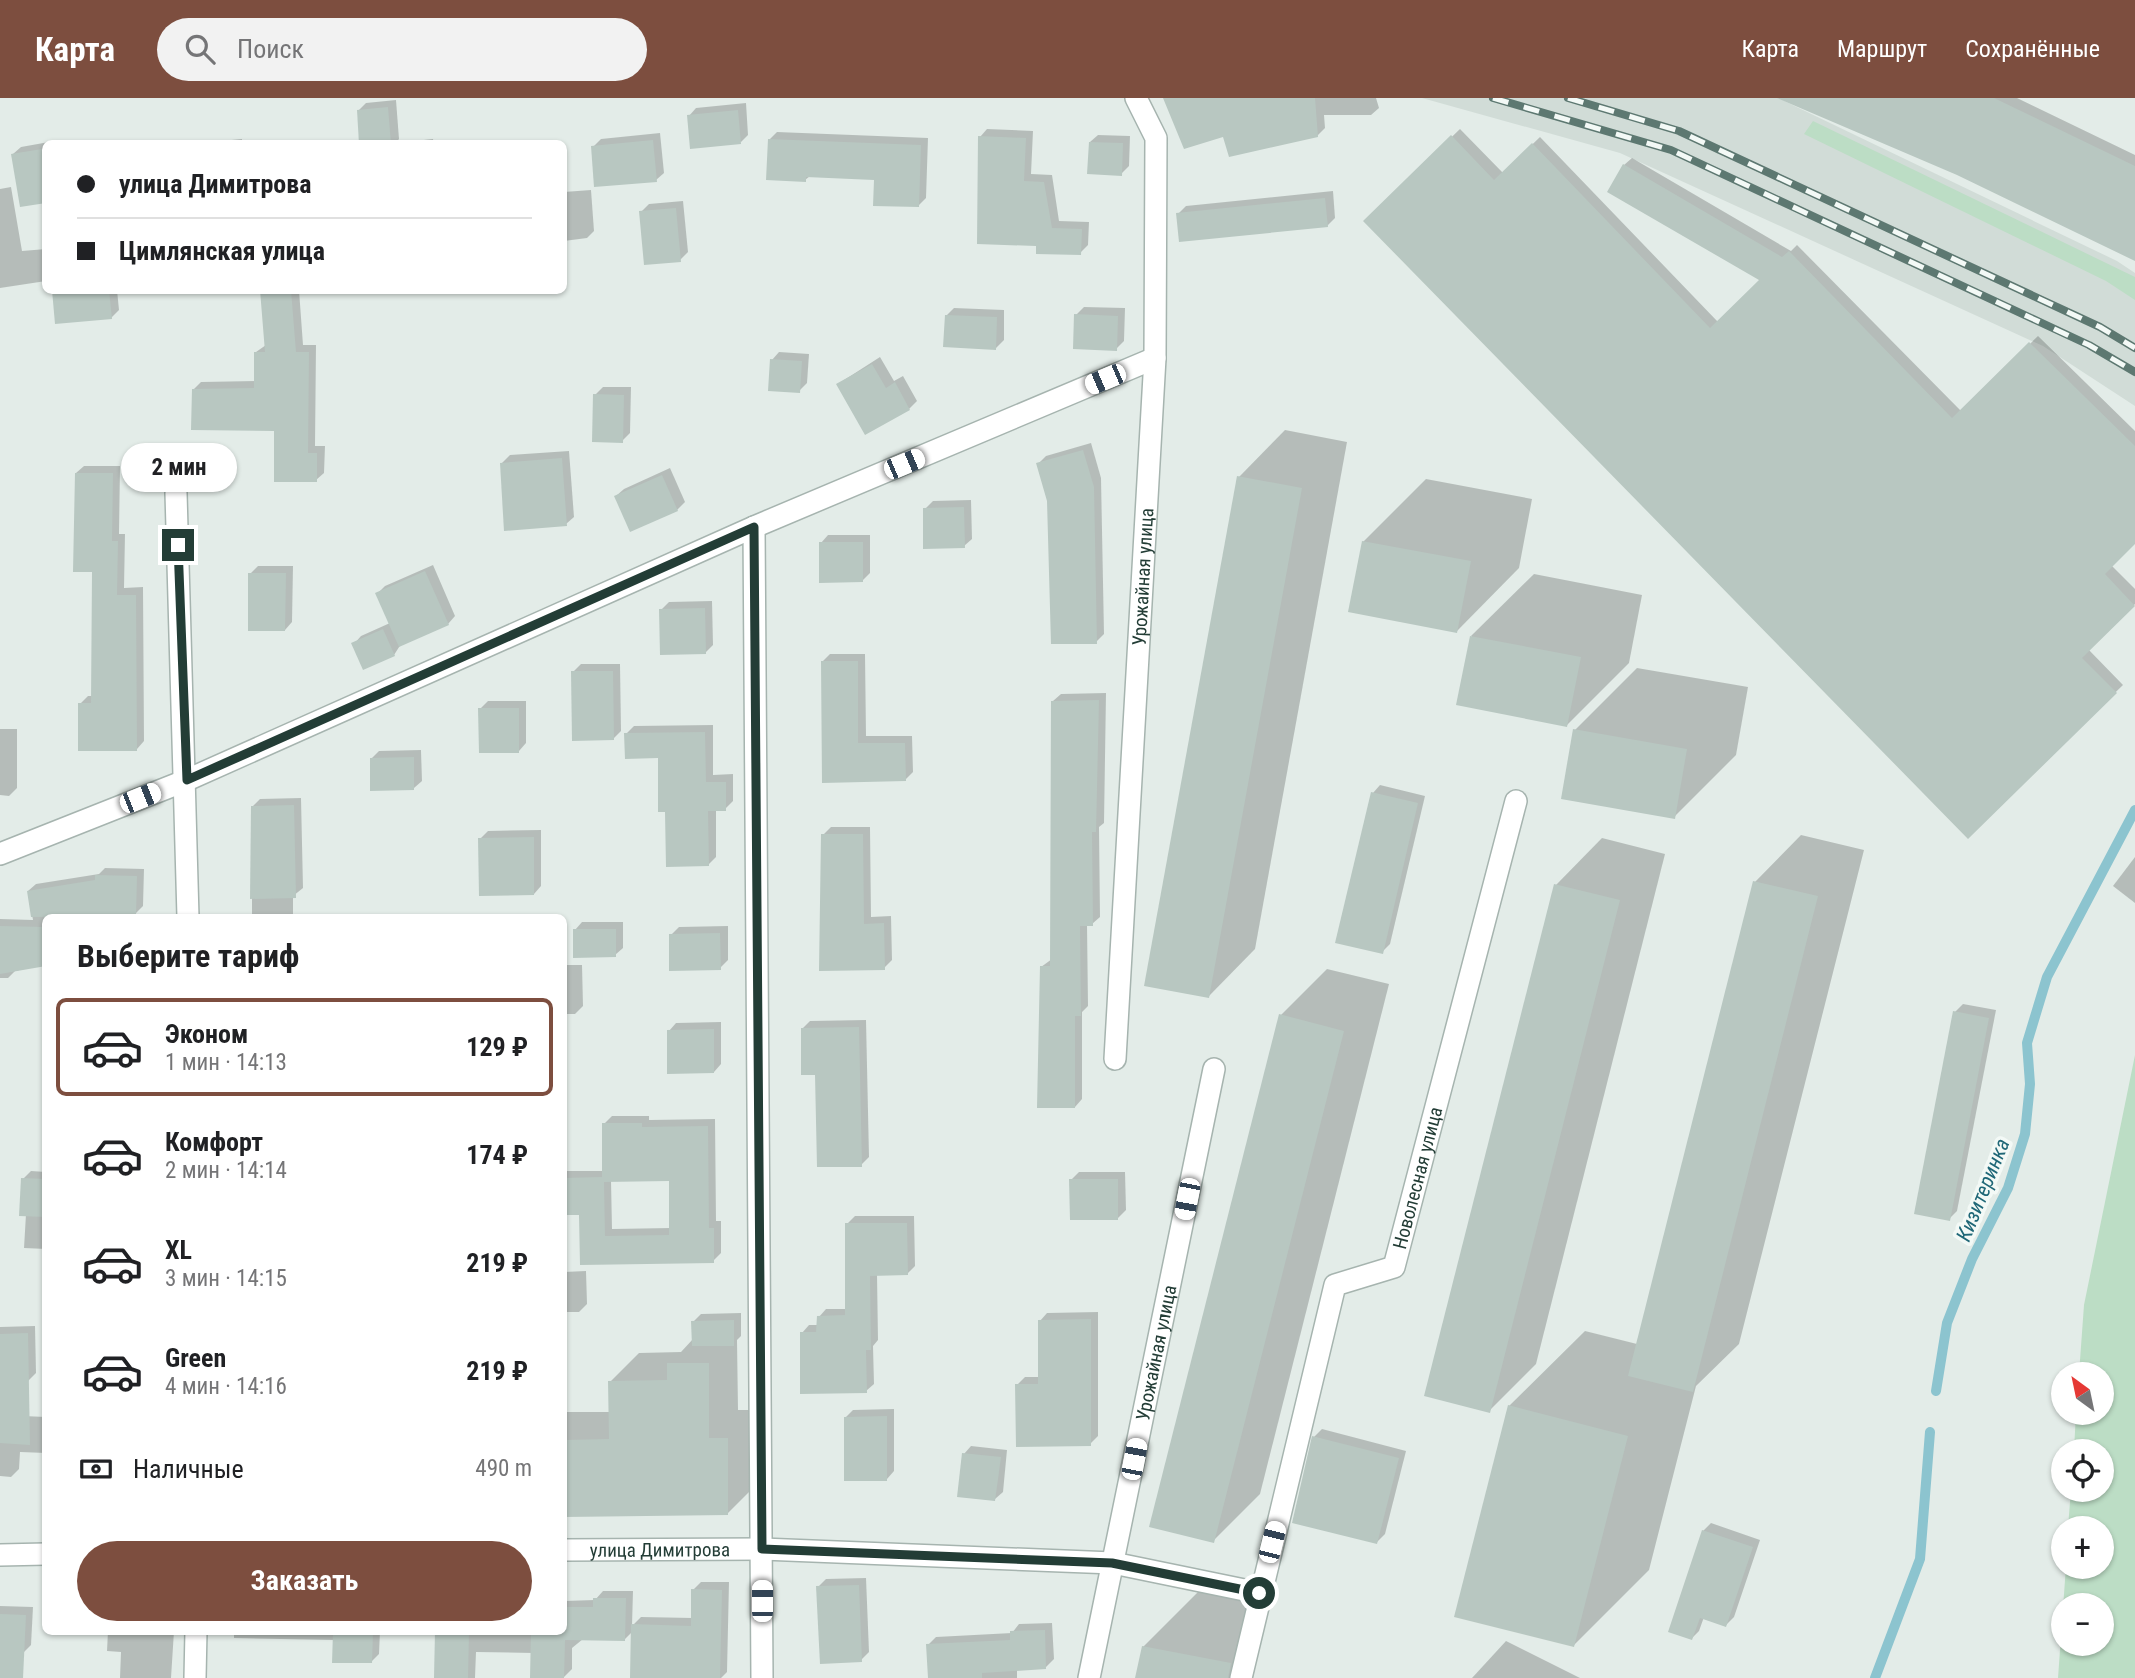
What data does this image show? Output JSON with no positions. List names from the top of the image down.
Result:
{
  "streets": {
    "street": ["Урожайная улица", "Новолесная улица", "улица Димитрова"]
  },
  "crossings": [
    ["Урожайная улица", "улица Димитрова"],
    ["Новолесная улица", "улица Димитрова"]
  ],
  "water": ["Кизитеринка"],
  "north": "top left",
  "page": {
    "header": "Карта",
    "search": "Поиск",
    "nav": ["Карта", "Маршрут", "Сохранённые"],
    "banner": ["улица Димитрова", "Цимлянская улица"],
    "bubble": "2 мин",
    "heading": "Выберите тариф",
    "list": [
      {
        "name": "Эконом",
        "note": "1 мин · 14:13",
        "value": "129 ₽"
      },
      {
        "name": "Комфорт",
        "note": "2 мин · 14:14",
        "value": "174 ₽"
      },
      {
        "name": "XL",
        "note": "3 мин · 14:15",
        "value": "219 ₽"
      },
      {
        "name": "Green",
        "note": "4 мин · 14:16",
        "value": "219 ₽"
      }
    ],
    "map_buttons": ["+", "−"],
    "pay": ["Наличные", "490 m"],
    "buttons": "Заказать"
  }
}
